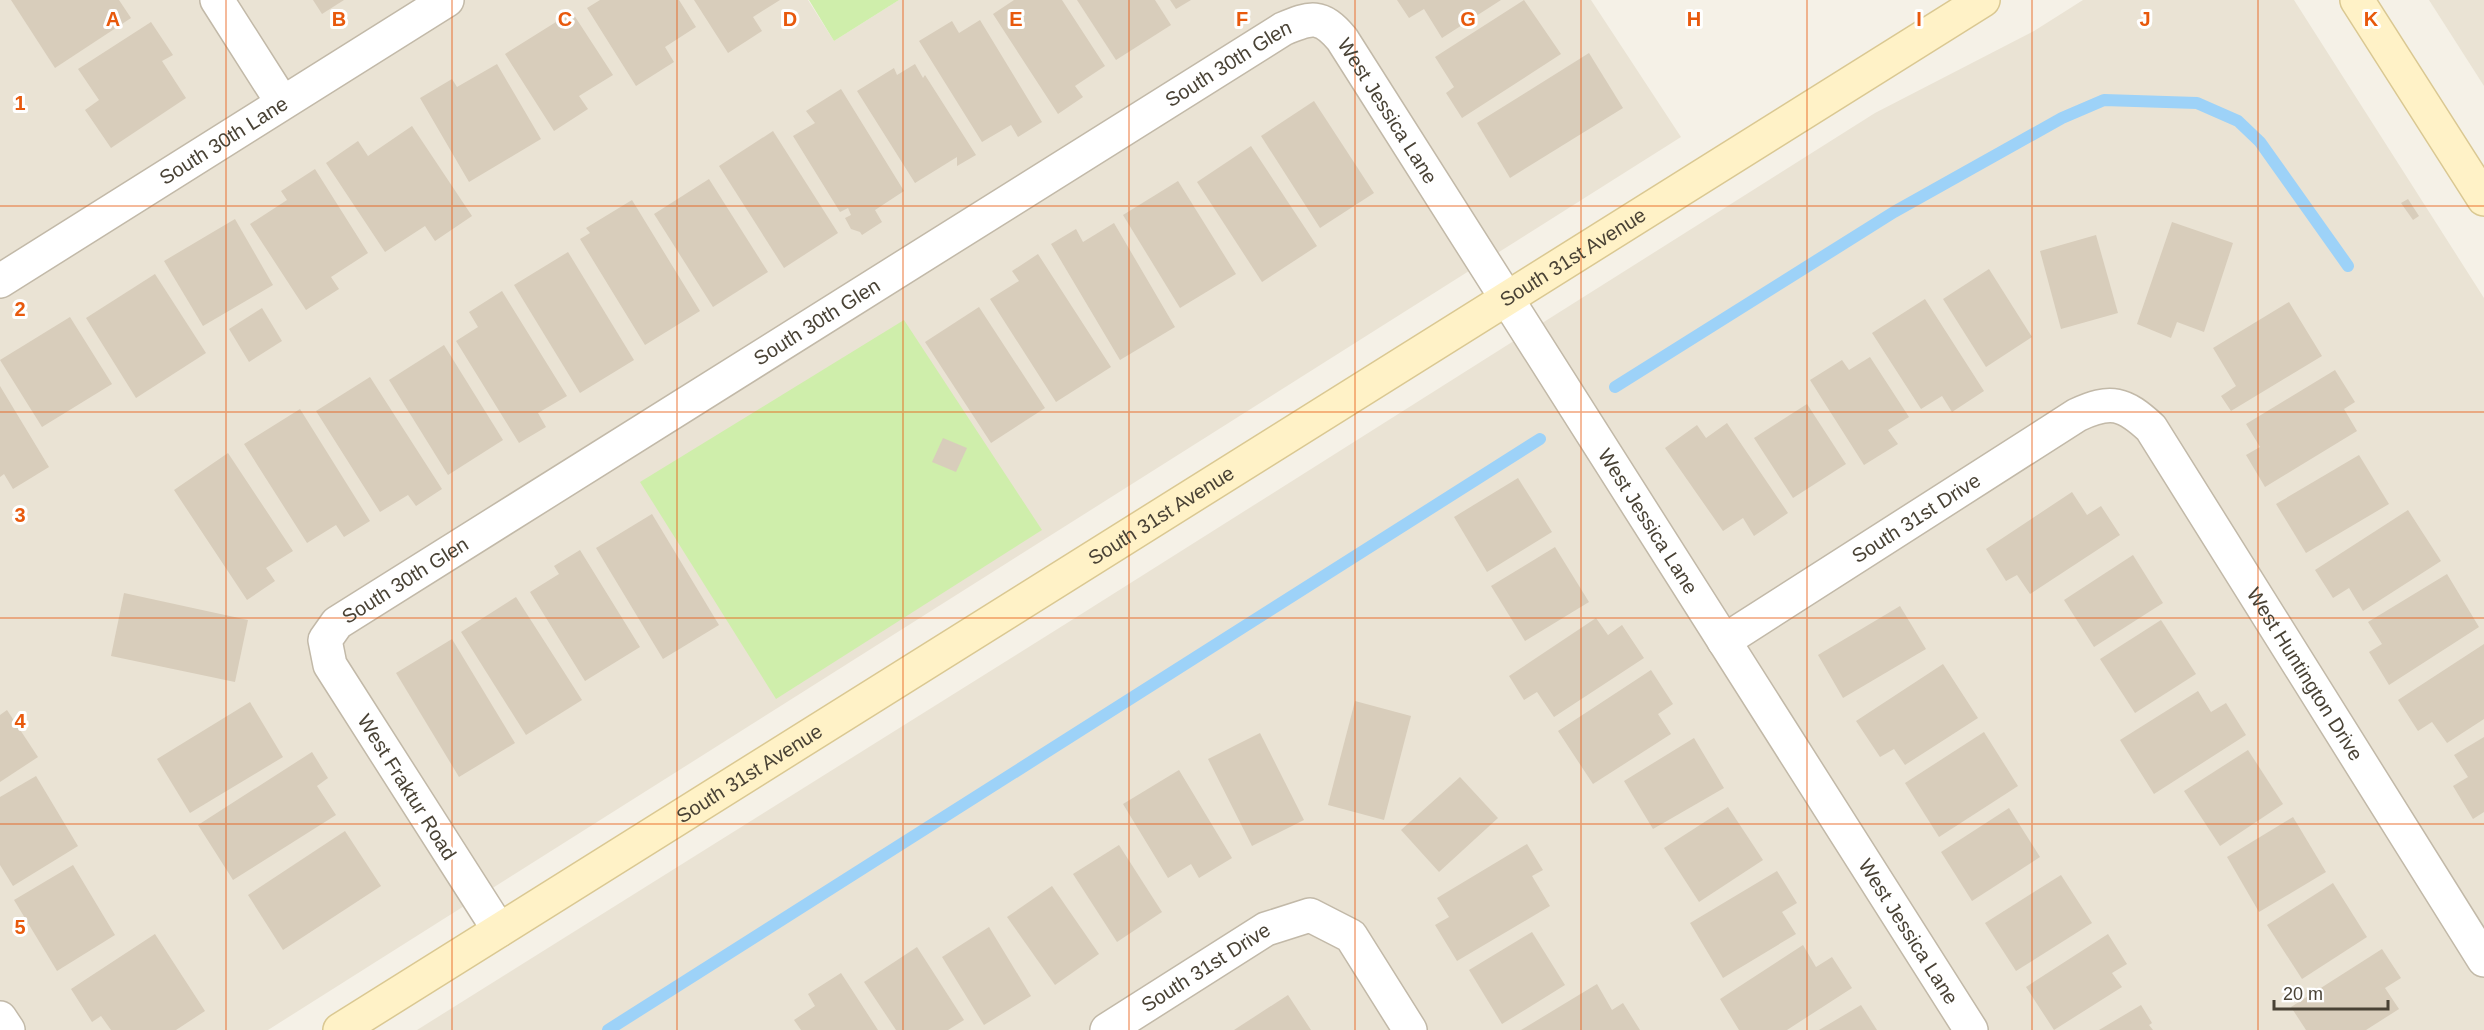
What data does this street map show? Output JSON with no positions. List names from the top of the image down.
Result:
{
  "streets": {
    "street": [
      "South 30th Glen",
      "West Jessica Lane",
      "South 30th Lane",
      "South 31st Avenue",
      "South 31st Drive",
      "West Huntington Drive",
      "West Fraktur Road"
    ]
  },
  "crossings": [
    ["South 30th Glen", "West Jessica Lane"],
    ["South 30th Glen", "West Fraktur Road"],
    ["West Jessica Lane", "South 31st Avenue"],
    ["West Jessica Lane", "South 31st Drive"],
    ["South 31st Avenue", "West Fraktur Road"],
    ["South 31st Drive", "West Huntington Drive"]
  ],
  "scale_bar": "20 m",
  "grid": {
    "columns": [
      "A",
      "B",
      "C",
      "D",
      "E",
      "F",
      "G",
      "H",
      "I",
      "J",
      "K"
    ],
    "rows": [
      "1",
      "2",
      "3",
      "4",
      "5"
    ]
  }
}
